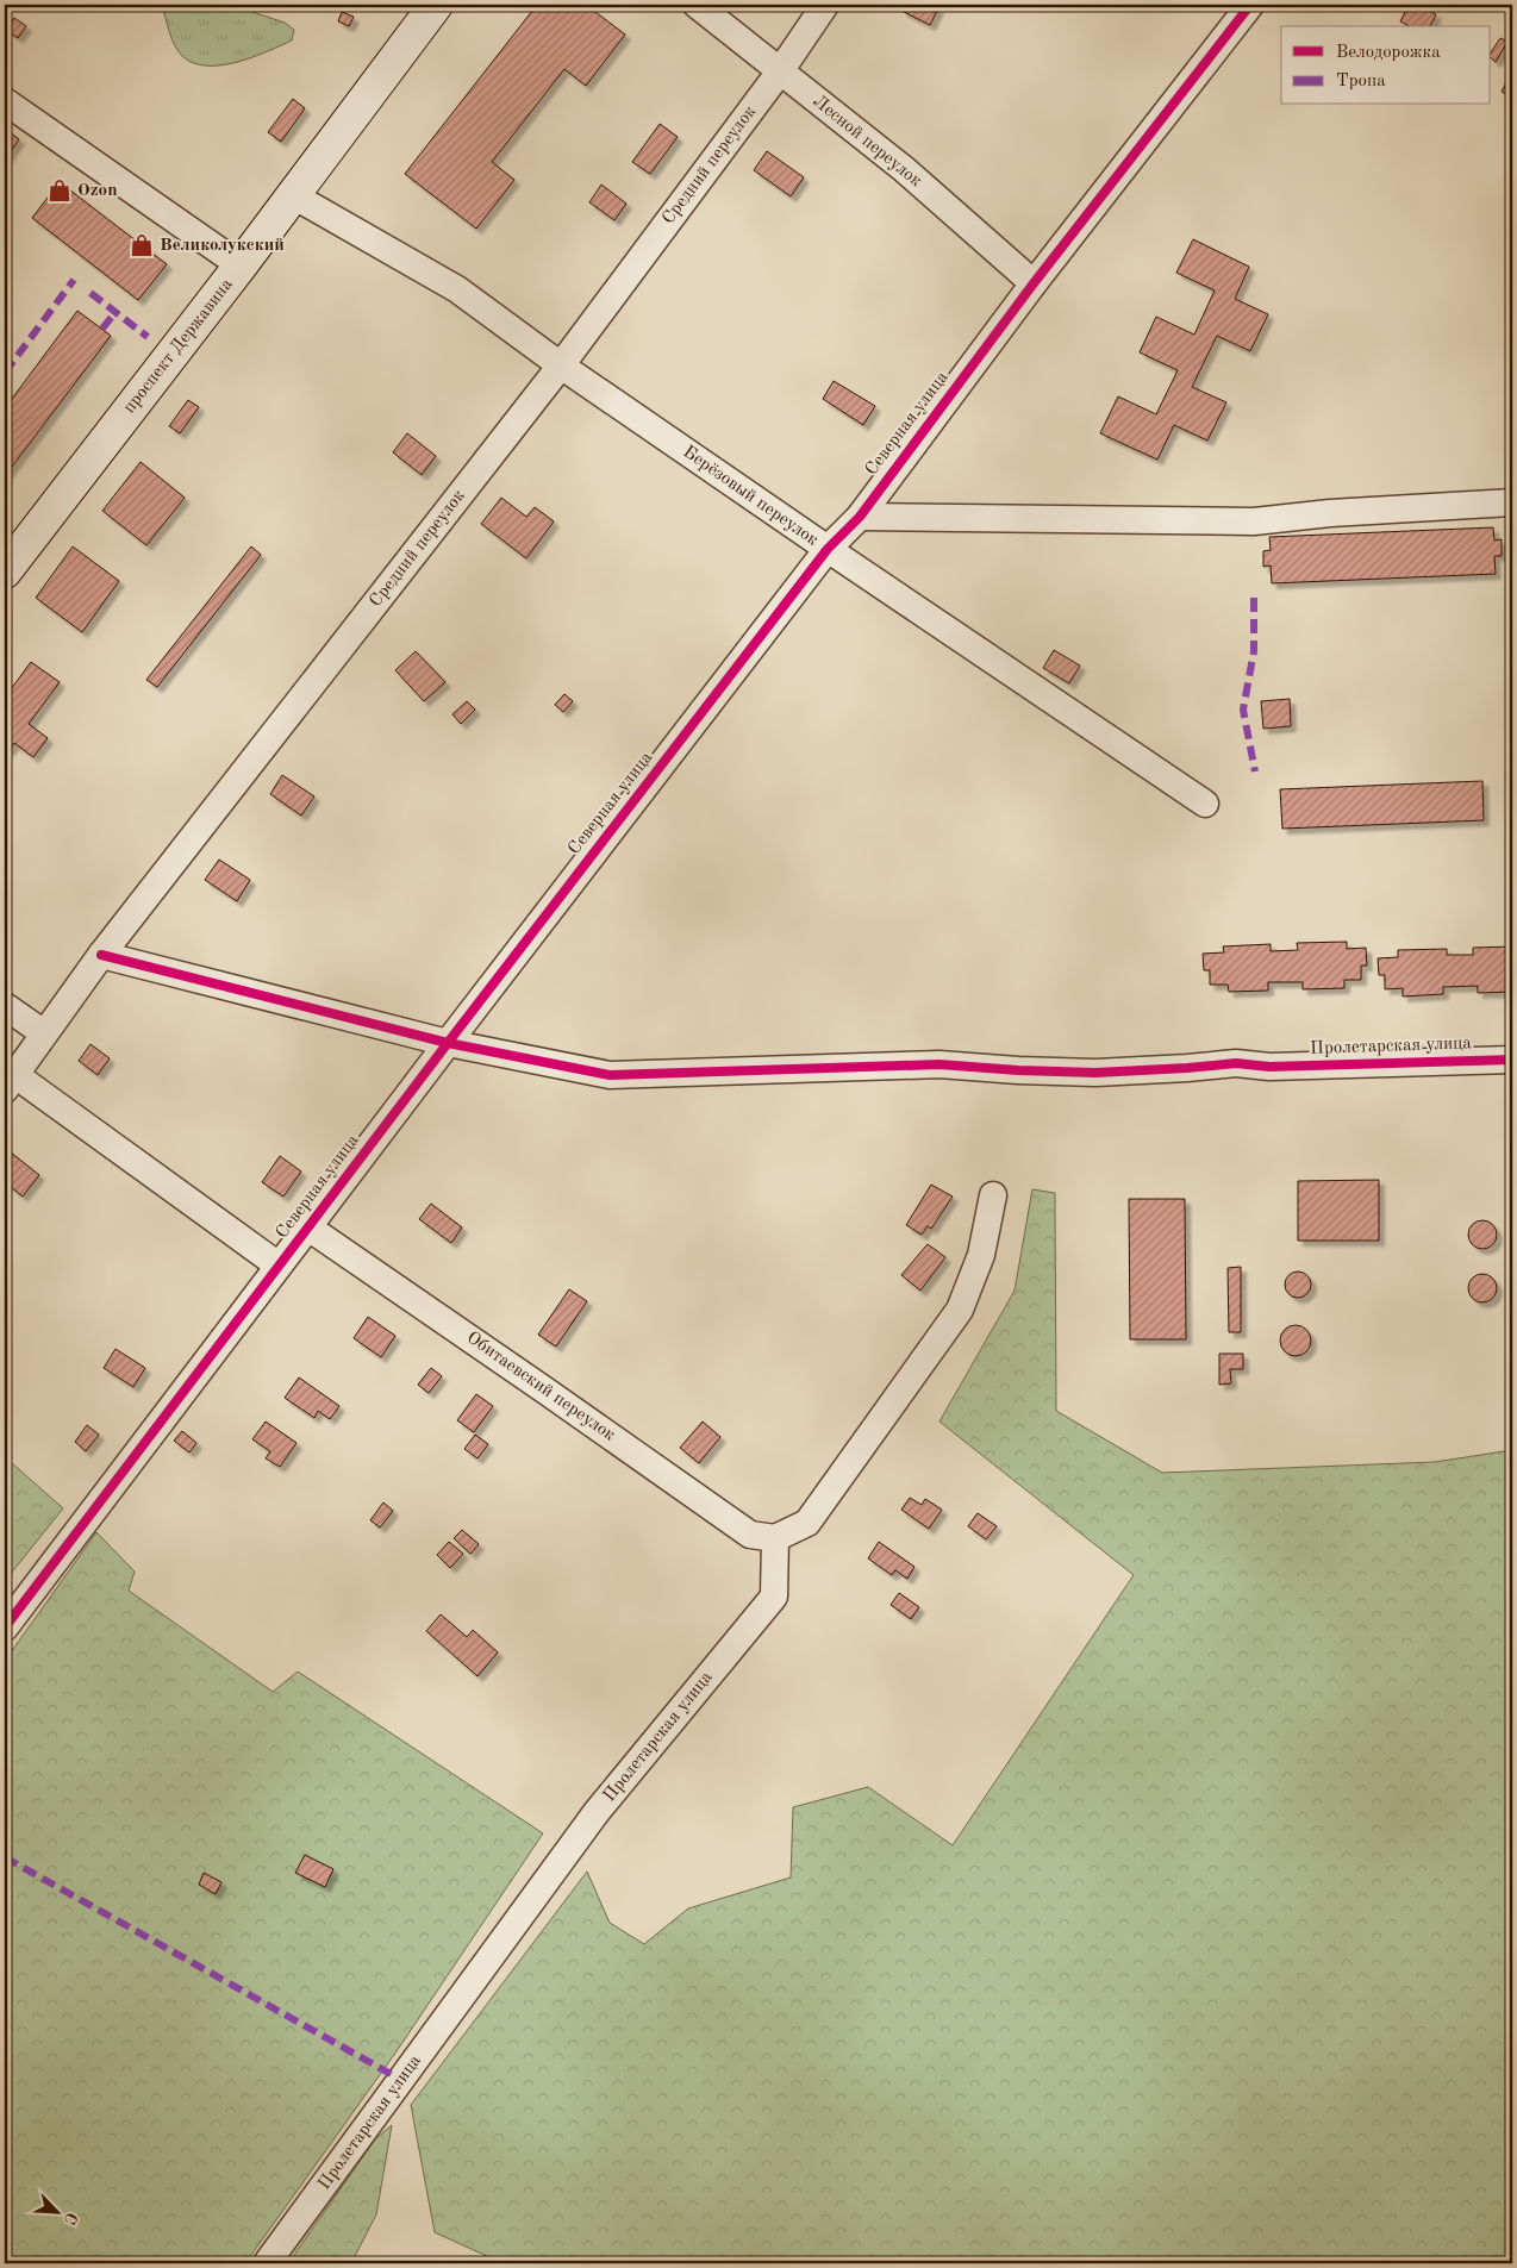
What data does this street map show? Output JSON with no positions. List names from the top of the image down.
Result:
{
  "streets": {
    "main road": ["проспект Державина"],
    "street": [
      "Лесной переулок",
      "Средний переулок",
      "Северная улица",
      "Берёзовый переулок",
      "Пролетарская улица",
      "Обитаевский переулок"
    ]
  },
  "crossings": [
    ["Лесной переулок", "Средний переулок"],
    ["Лесной переулок", "Северная улица"],
    ["Средний переулок", "Берёзовый переулок"],
    ["Средний переулок", "Пролетарская улица"],
    ["проспект Державина", "Берёзовый переулок"],
    ["Северная улица", "Берёзовый переулок"],
    ["Северная улица", "Пролетарская улица"],
    ["Северная улица", "Обитаевский переулок"],
    ["Пролетарская улица", "Обитаевский переулок"]
  ],
  "places": {
    "shop": ["Ozon", "Великолукский"]
  },
  "legend": ["Велодорожка", "Тропа"],
  "north": "bottom right"
}
